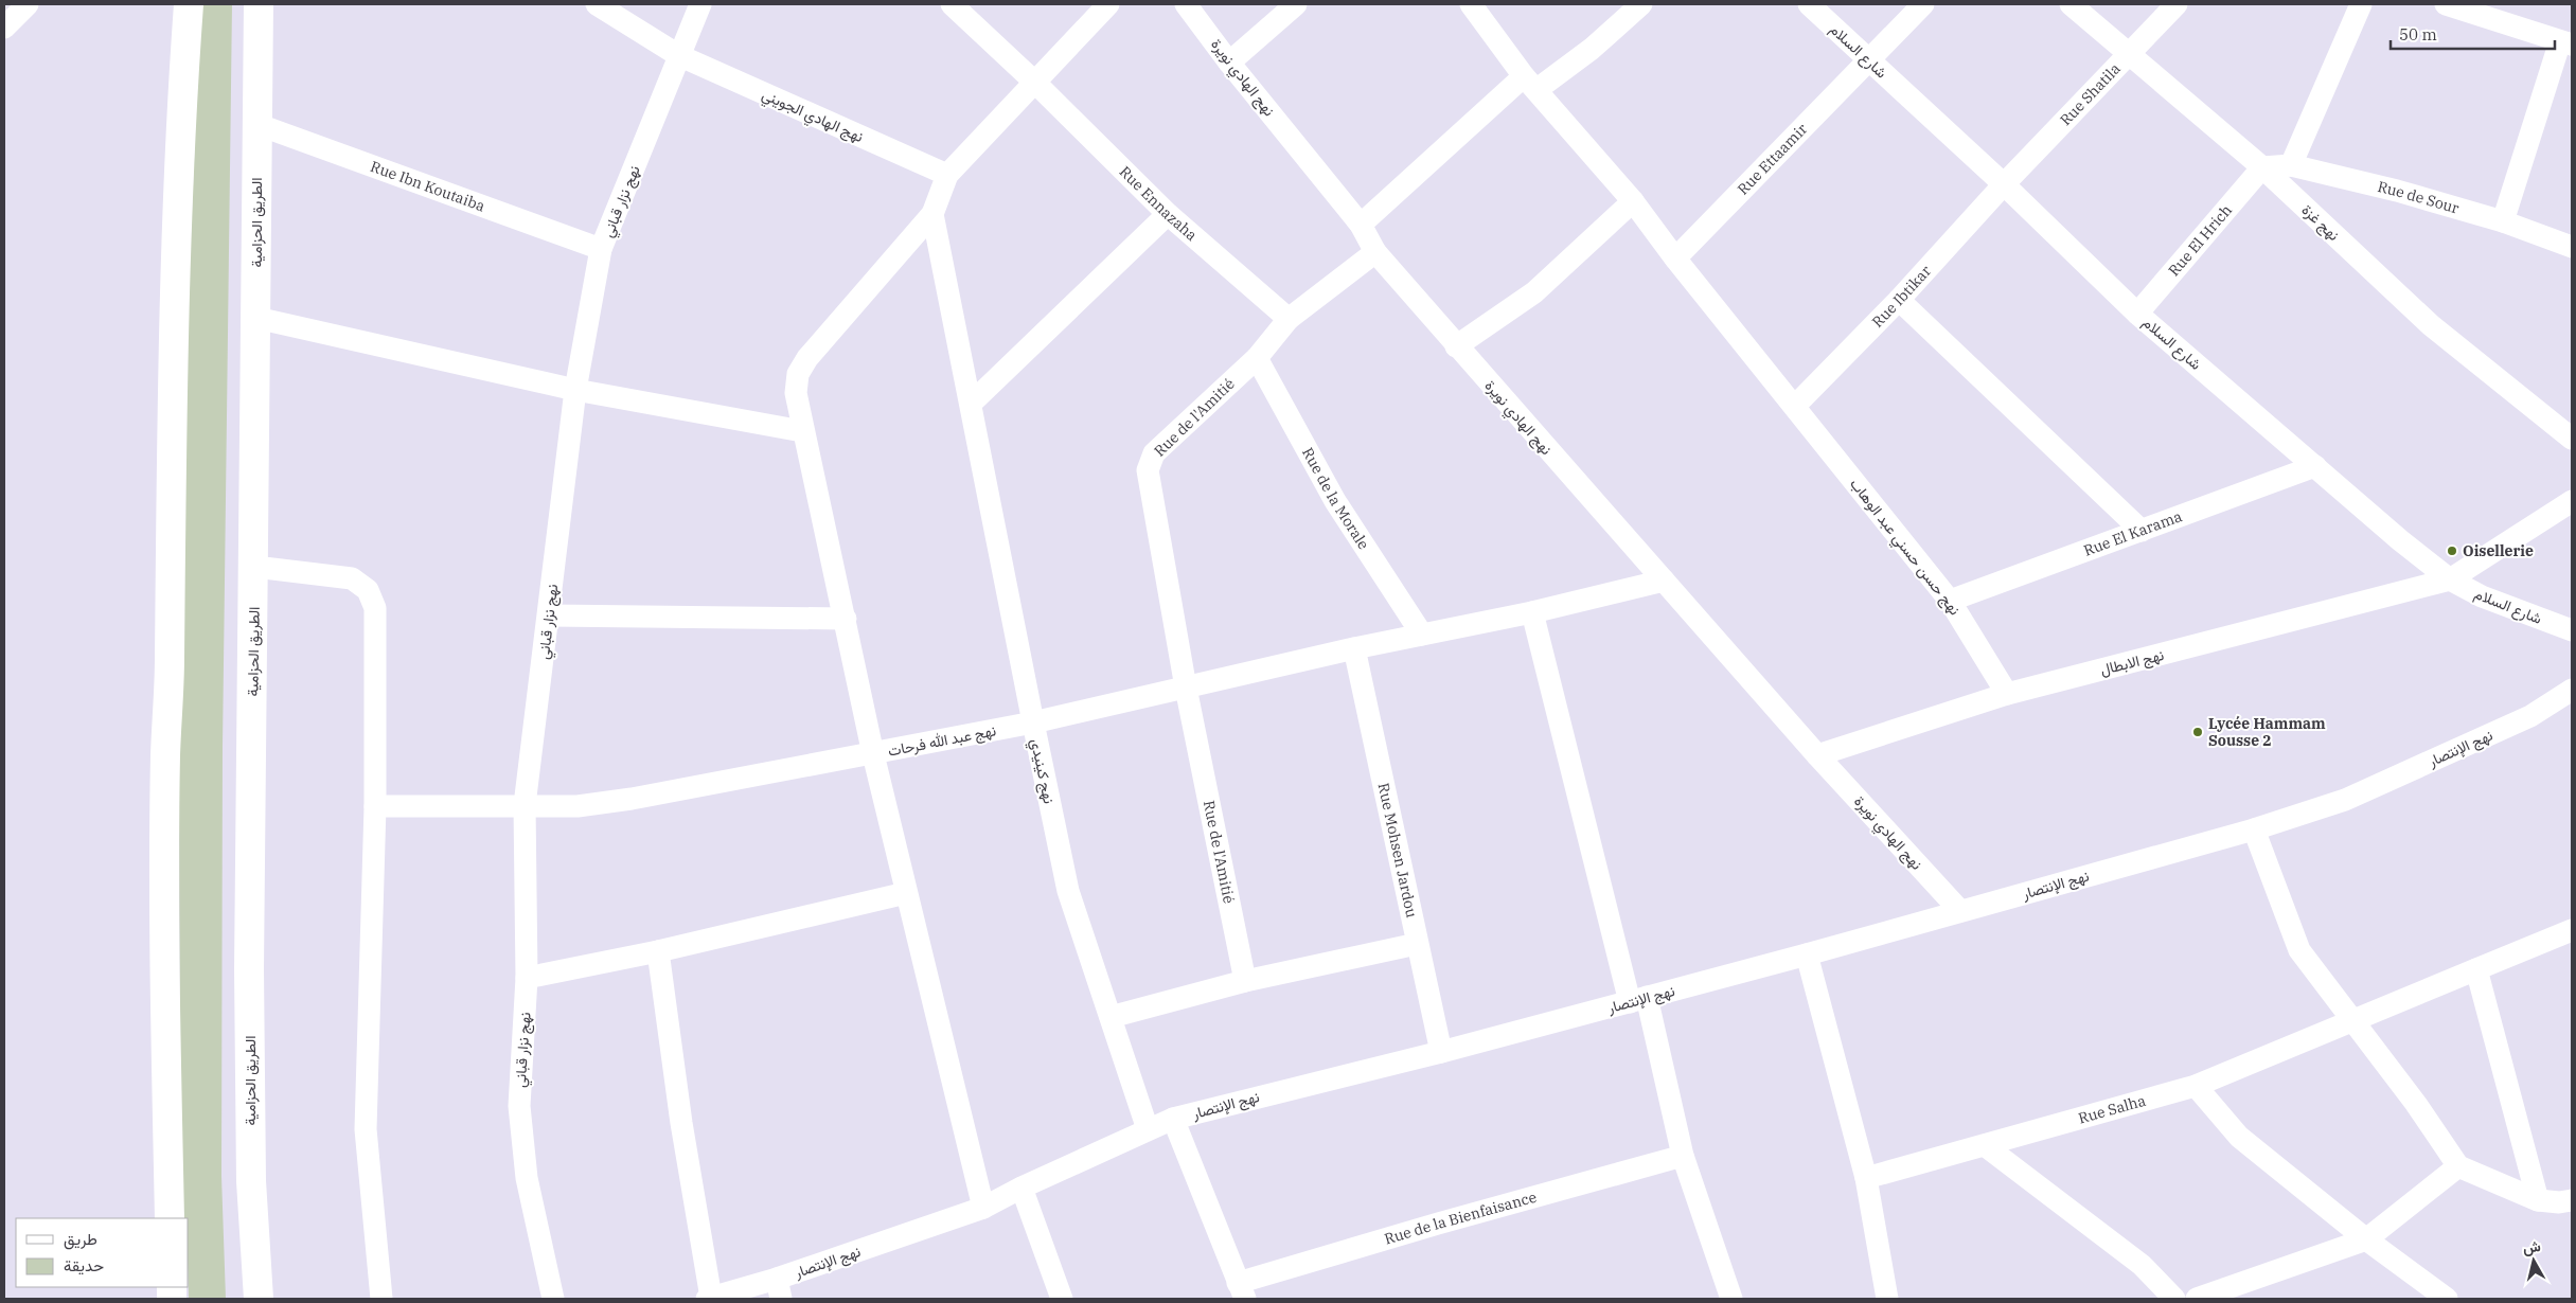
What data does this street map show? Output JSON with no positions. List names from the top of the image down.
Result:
{
  "streets": {
    "highway": ["الطريق الحزامية"],
    "street": [
      "شارع السلام",
      "نهج الهادي نويرة",
      "Rue Shatila",
      "نهج الهادي الجويني",
      "Rue Ettaamir",
      "Rue Ibn Koutaiba",
      "Rue de Sour",
      "نهج نزار قباني",
      "Rue Ennazaha",
      "نهج غزة",
      "Rue El Hrich",
      "Rue Ibtikar",
      "Rue de l'Amitié",
      "Rue de la Morale",
      "Rue El Karama",
      "نهج حسن حسني عبد الوهاب",
      "نهج الابطال",
      "نهج عبد الله فرحات",
      "نهج الإنتصار",
      "نهج كينيدي",
      "Rue Mohsen Jardou",
      "Rue Salha",
      "Rue de la Bienfaisance"
    ]
  },
  "crossings": [
    ["شارع السلام", "Rue Shatila"],
    ["شارع السلام", "Rue Ettaamir"],
    ["شارع السلام", "Rue El Hrich"],
    ["شارع السلام", "Rue Ibtikar"],
    ["شارع السلام", "Rue El Karama"],
    ["شارع السلام", "نهج الابطال"],
    ["نهج الهادي نويرة", "Rue de l'Amitié"],
    ["نهج الهادي نويرة", "نهج الابطال"],
    ["نهج الهادي نويرة", "نهج عبد الله فرحات"],
    ["نهج الهادي نويرة", "نهج الإنتصار"],
    ["Rue Shatila", "نهج غزة"],
    ["Rue Shatila", "Rue Ibtikar"],
    ["نهج الهادي الجويني", "نهج نزار قباني"],
    ["Rue Ettaamir", "نهج حسن حسني عبد الوهاب"],
    ["Rue Ibn Koutaiba", "نهج نزار قباني"],
    ["Rue Ibn Koutaiba", "الطريق الحزامية"],
    ["Rue de Sour", "نهج غزة"],
    ["Rue de Sour", "Rue El Hrich"],
    ["نهج نزار قباني", "نهج عبد الله فرحات"],
    ["Rue Ennazaha", "Rue de l'Amitié"],
    ["نهج غزة", "Rue El Hrich"],
    ["Rue Ibtikar", "نهج حسن حسني عبد الوهاب"],
    ["Rue de l'Amitié", "Rue de la Morale"],
    ["Rue de l'Amitié", "نهج عبد الله فرحات"],
    ["Rue de la Morale", "نهج عبد الله فرحات"],
    ["Rue El Karama", "نهج حسن حسني عبد الوهاب"],
    ["نهج حسن حسني عبد الوهاب", "نهج الابطال"],
    ["نهج عبد الله فرحات", "نهج كينيدي"],
    ["نهج عبد الله فرحات", "Rue Mohsen Jardou"],
    ["نهج الإنتصار", "نهج كينيدي"],
    ["نهج الإنتصار", "Rue Mohsen Jardou"]
  ],
  "places": ["Oisellerie", "Lycée Hammam Sousse 2"],
  "legend": ["طريق", "حديقة"],
  "scale_bar": "50 m",
  "north": "top"
}
